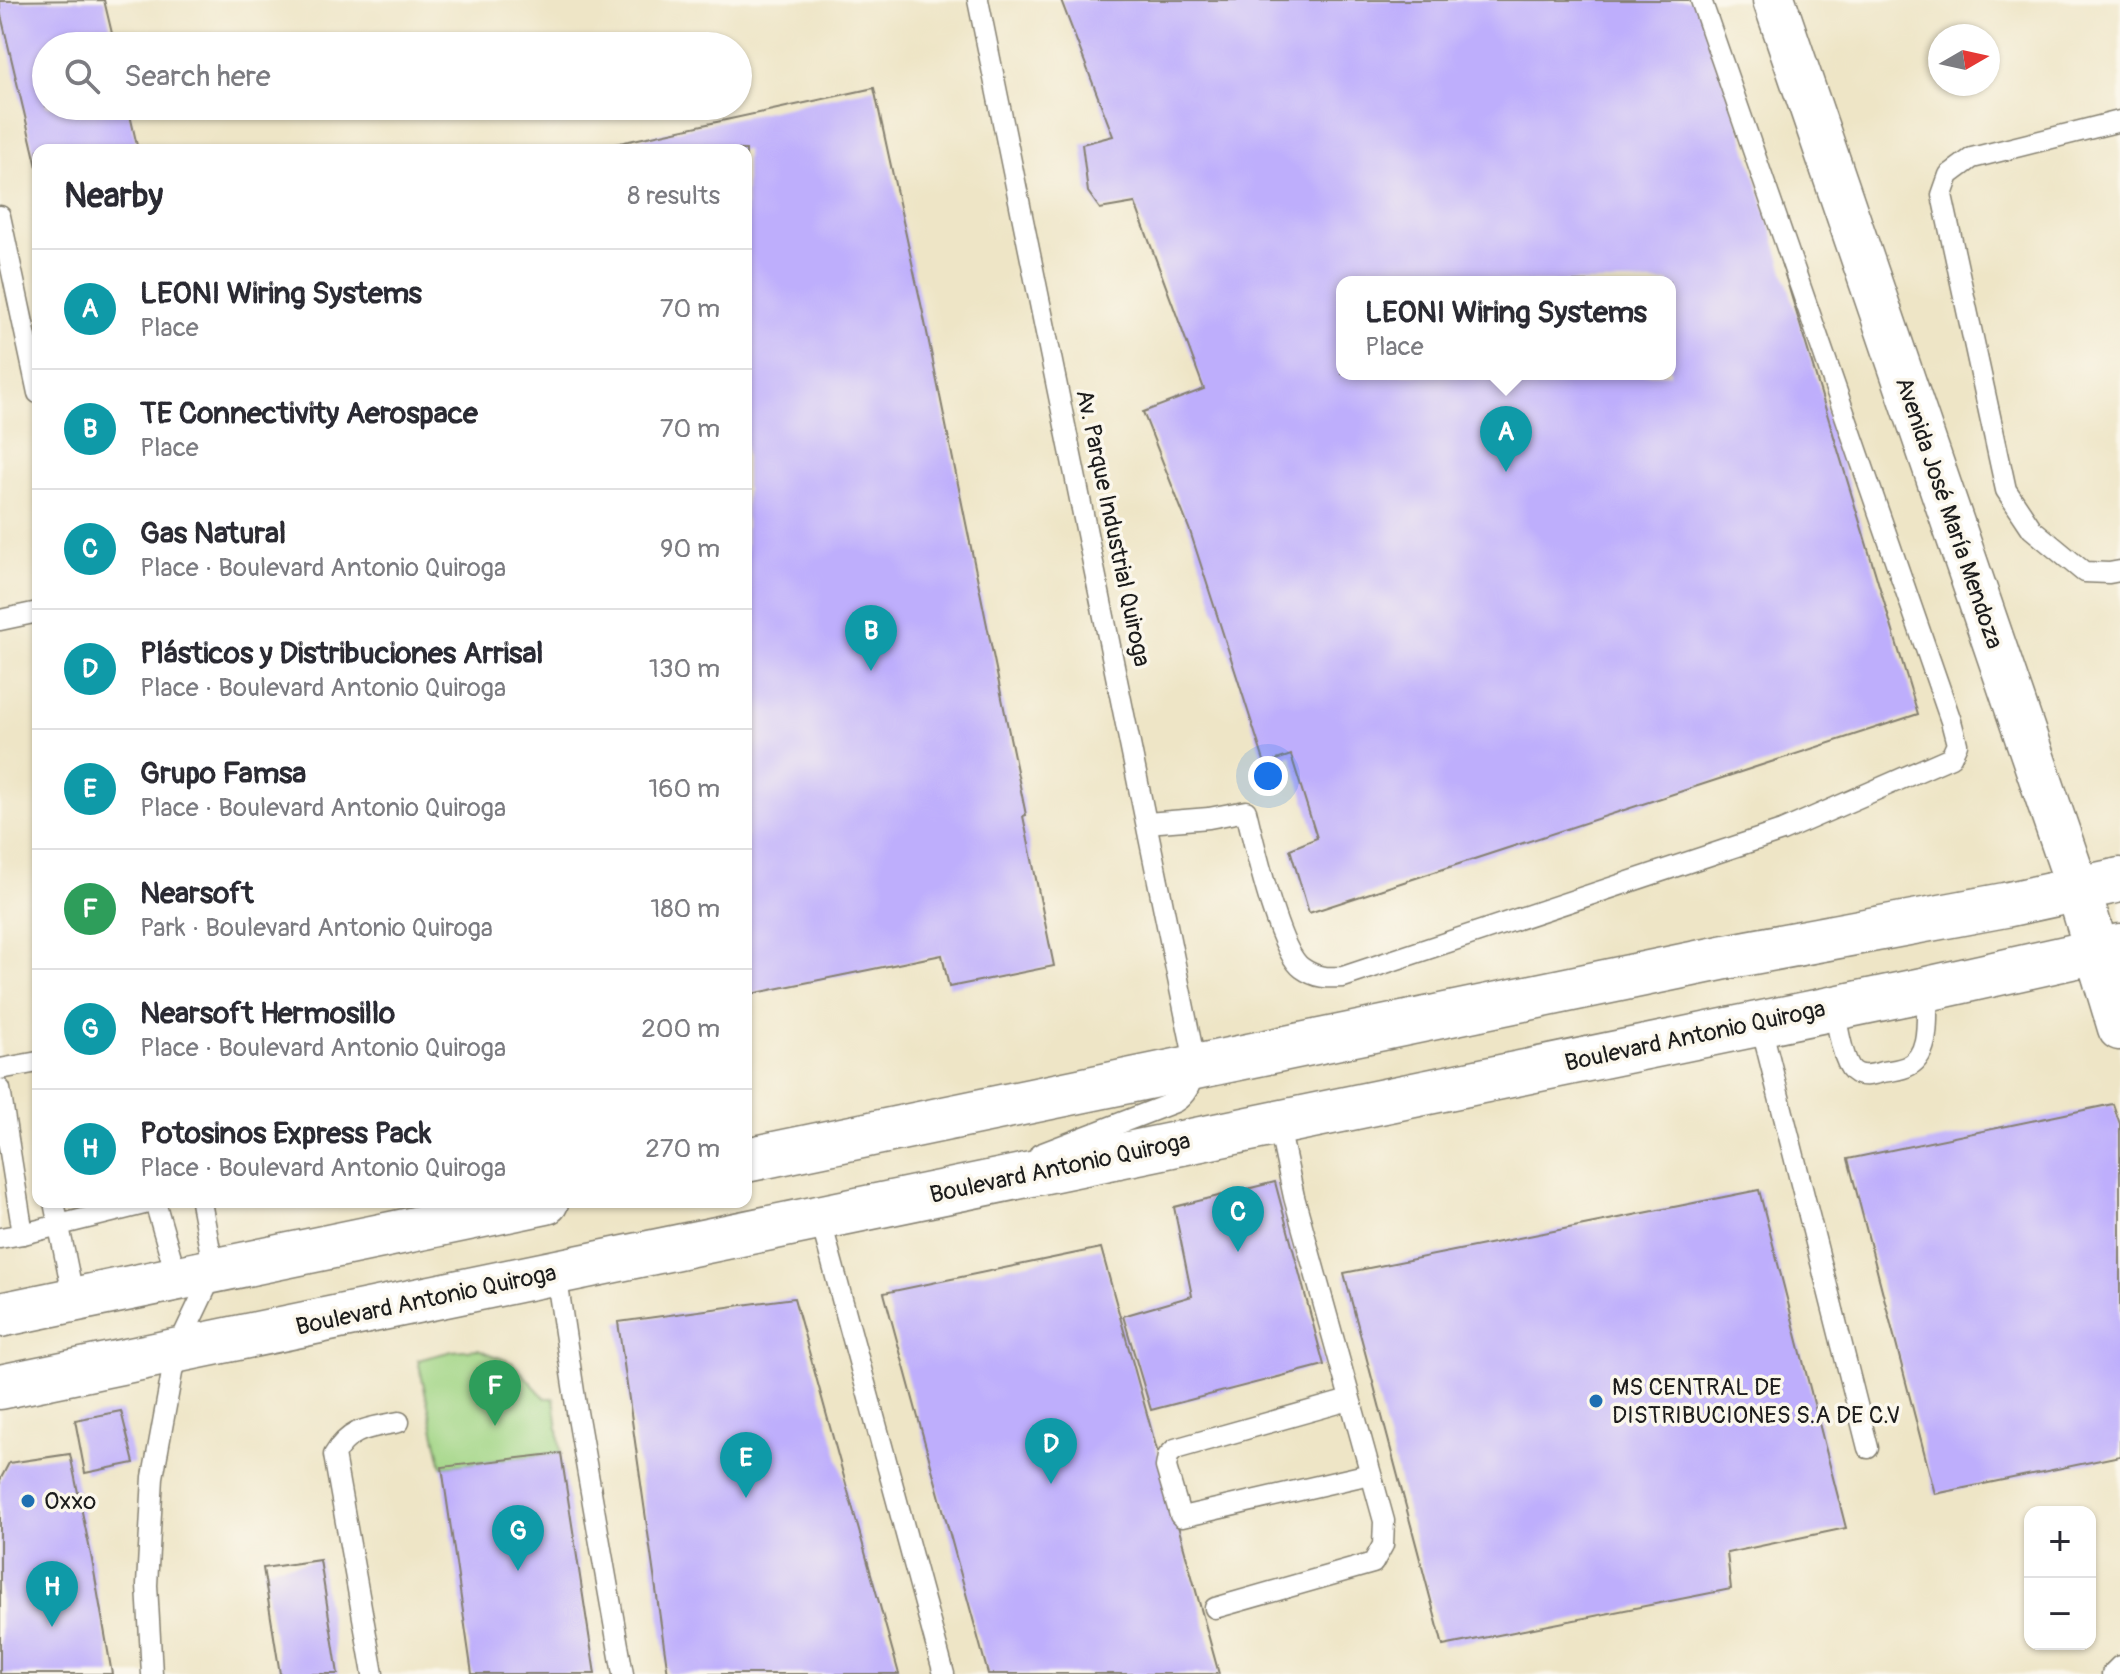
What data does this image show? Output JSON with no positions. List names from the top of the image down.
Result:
{
  "streets": {
    "main road": ["Avenida José María Mendoza", "Boulevard Antonio Quiroga"],
    "lane": ["Av. Parque Industrial Quiroga"]
  },
  "crossings": [
    ["Avenida José María Mendoza", "Boulevard Antonio Quiroga"]
  ],
  "places": ["MS CENTRAL DE DISTRIBUCIONES S.A DE C.V", "Oxxo"],
  "north": "right",
  "page": {
    "search": "Search here",
    "heading": ["Nearby", "8 results"],
    "list": [
      {
        "mark": "A",
        "name": "LEONI Wiring Systems",
        "note": "Place",
        "value": "70 m"
      },
      {
        "mark": "B",
        "name": "TE Connectivity Aerospace",
        "note": "Place",
        "value": "70 m"
      },
      {
        "mark": "C",
        "name": "Gas Natural",
        "note": "Place · Boulevard Antonio Quiroga",
        "value": "90 m"
      },
      {
        "mark": "D",
        "name": "Plásticos y Distribuciones Arrisal",
        "note": "Place · Boulevard Antonio Quiroga",
        "value": "130 m"
      },
      {
        "mark": "E",
        "name": "Grupo Famsa",
        "note": "Place · Boulevard Antonio Quiroga",
        "value": "160 m"
      },
      {
        "mark": "F",
        "name": "Nearsoft",
        "note": "Park · Boulevard Antonio Quiroga",
        "value": "180 m"
      },
      {
        "mark": "G",
        "name": "Nearsoft Hermosillo",
        "note": "Place · Boulevard Antonio Quiroga",
        "value": "200 m"
      },
      {
        "mark": "H",
        "name": "Potosinos Express Pack",
        "note": "Place · Boulevard Antonio Quiroga",
        "value": "270 m"
      }
    ],
    "popup": ["LEONI Wiring Systems", "Place"],
    "pins": [
      "A",
      "B",
      "C",
      "F",
      "D",
      "E",
      "G",
      "H"
    ],
    "map_buttons": ["+", "−"]
  }
}
